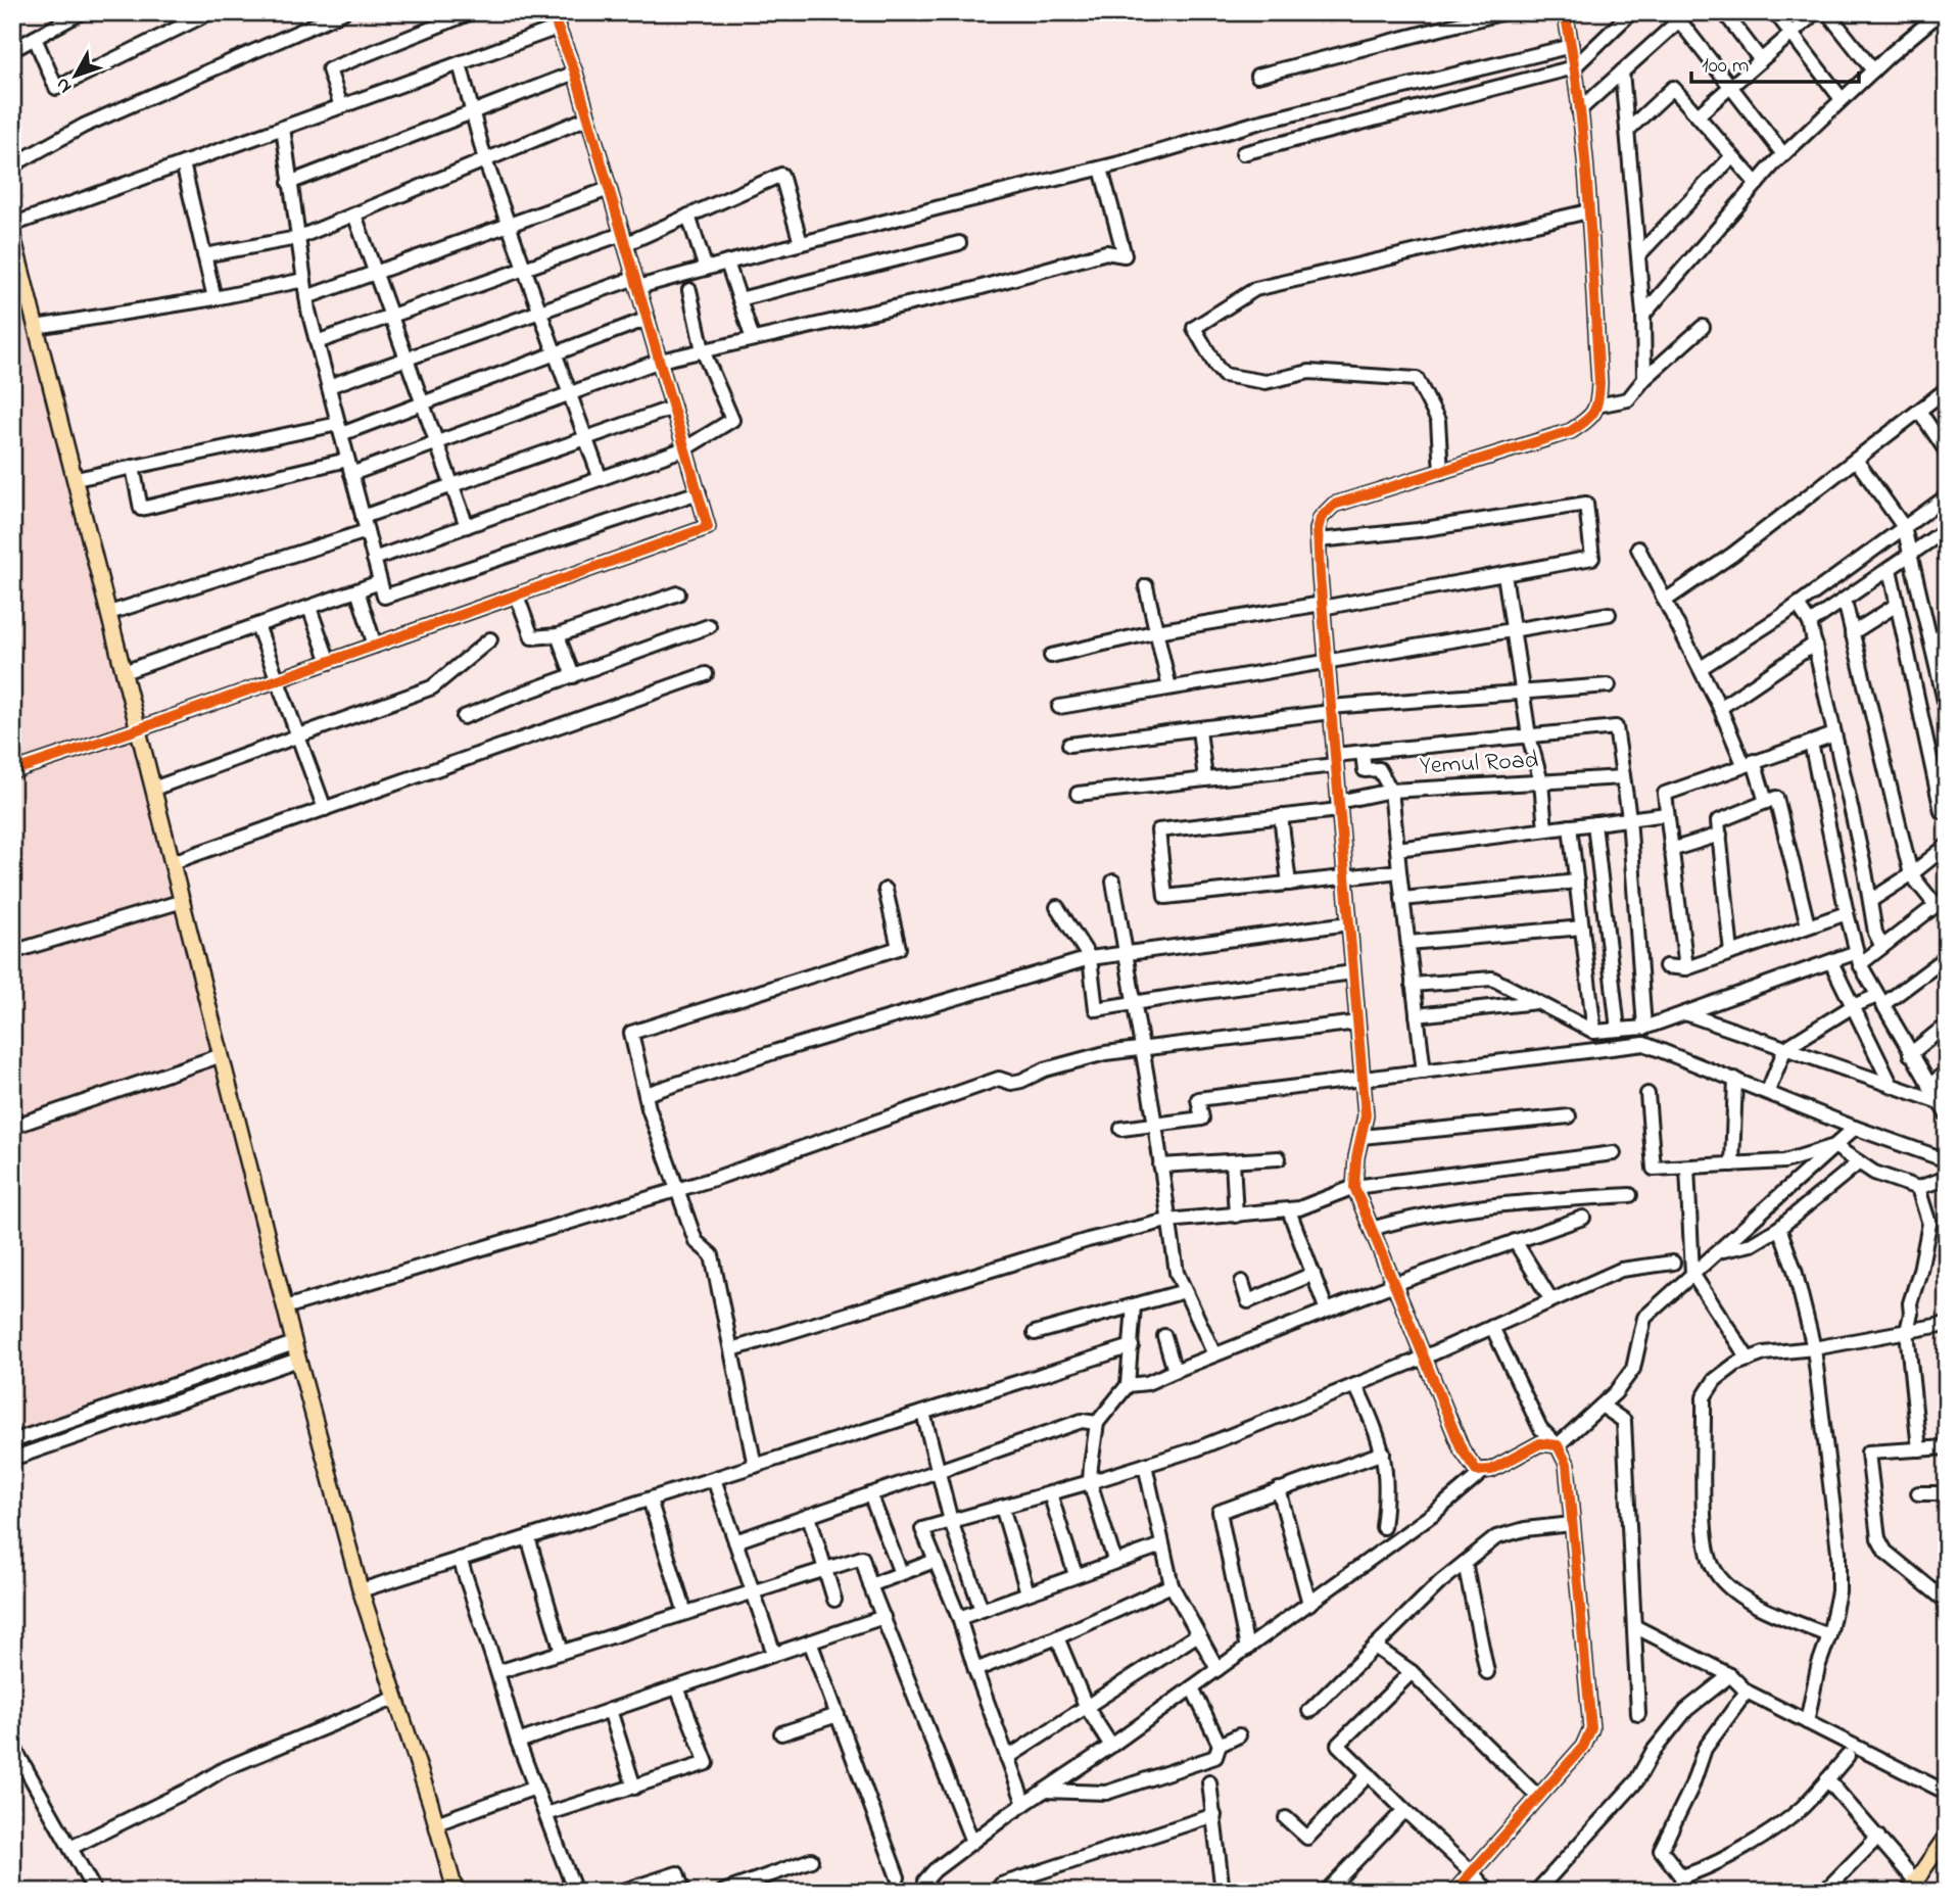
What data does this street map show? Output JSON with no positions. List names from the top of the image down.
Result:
{
  "streets": {
    "street": ["Yemul Road"]
  },
  "scale_bar": "100 m",
  "north": "bottom left"
}
